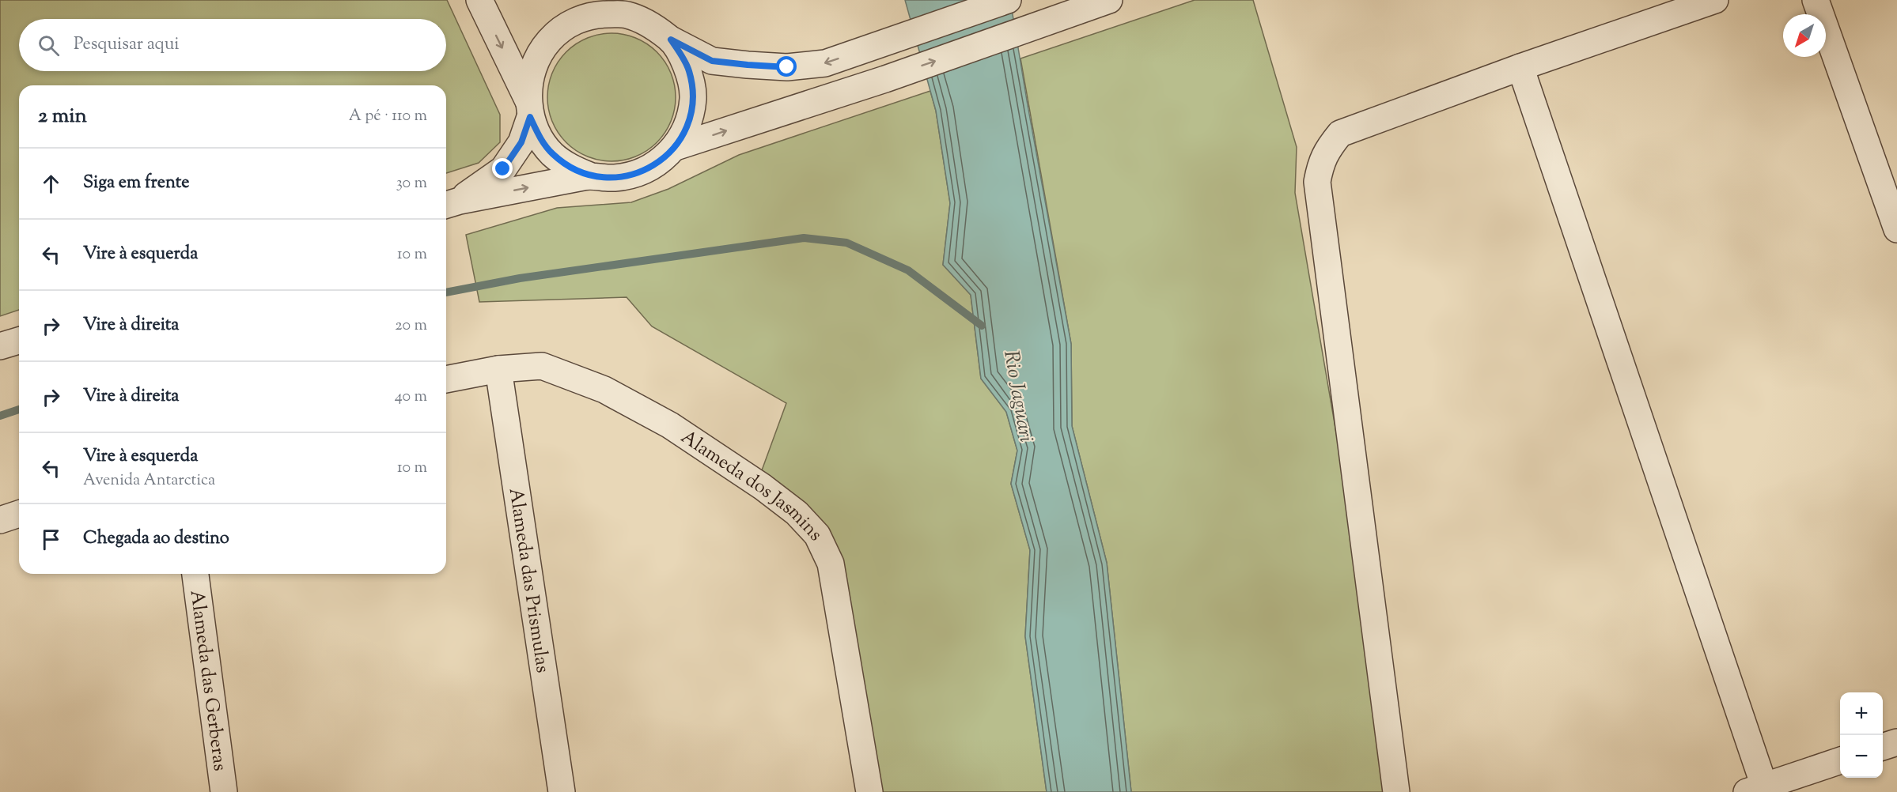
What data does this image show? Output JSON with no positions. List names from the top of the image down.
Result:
{
  "streets": {
    "street": ["Alameda dos Jasmins", "Alameda das Prismulas", "Alameda das Gerberas"]
  },
  "crossings": [
    ["Alameda dos Jasmins", "Alameda das Prismulas"]
  ],
  "water": ["Rio Jaguari"],
  "north": "bottom left",
  "page": {
    "search": "Pesquisar aqui",
    "heading": ["2 min", "A pé · 110 m"],
    "list": [
      ["Siga em frente", "30 m"],
      ["Vire à esquerda", "10 m"],
      ["Vire à direita", "20 m"],
      ["Vire à direita", "40 m"],
      ["Vire à esquerda", "Avenida Antarctica", "10 m"],
      "Chegada ao destino"
    ],
    "map_buttons": ["+", "−"]
  }
}
